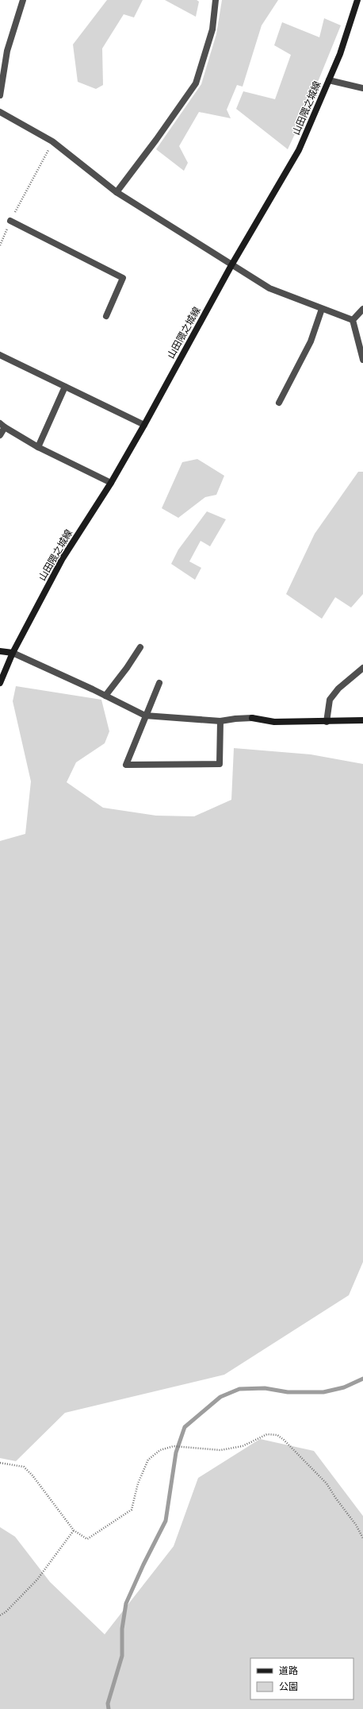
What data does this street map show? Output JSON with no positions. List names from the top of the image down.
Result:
{
  "streets": {
    "main road": ["山田隈之城線"]
  },
  "legend": ["道路", "公園"]
}
